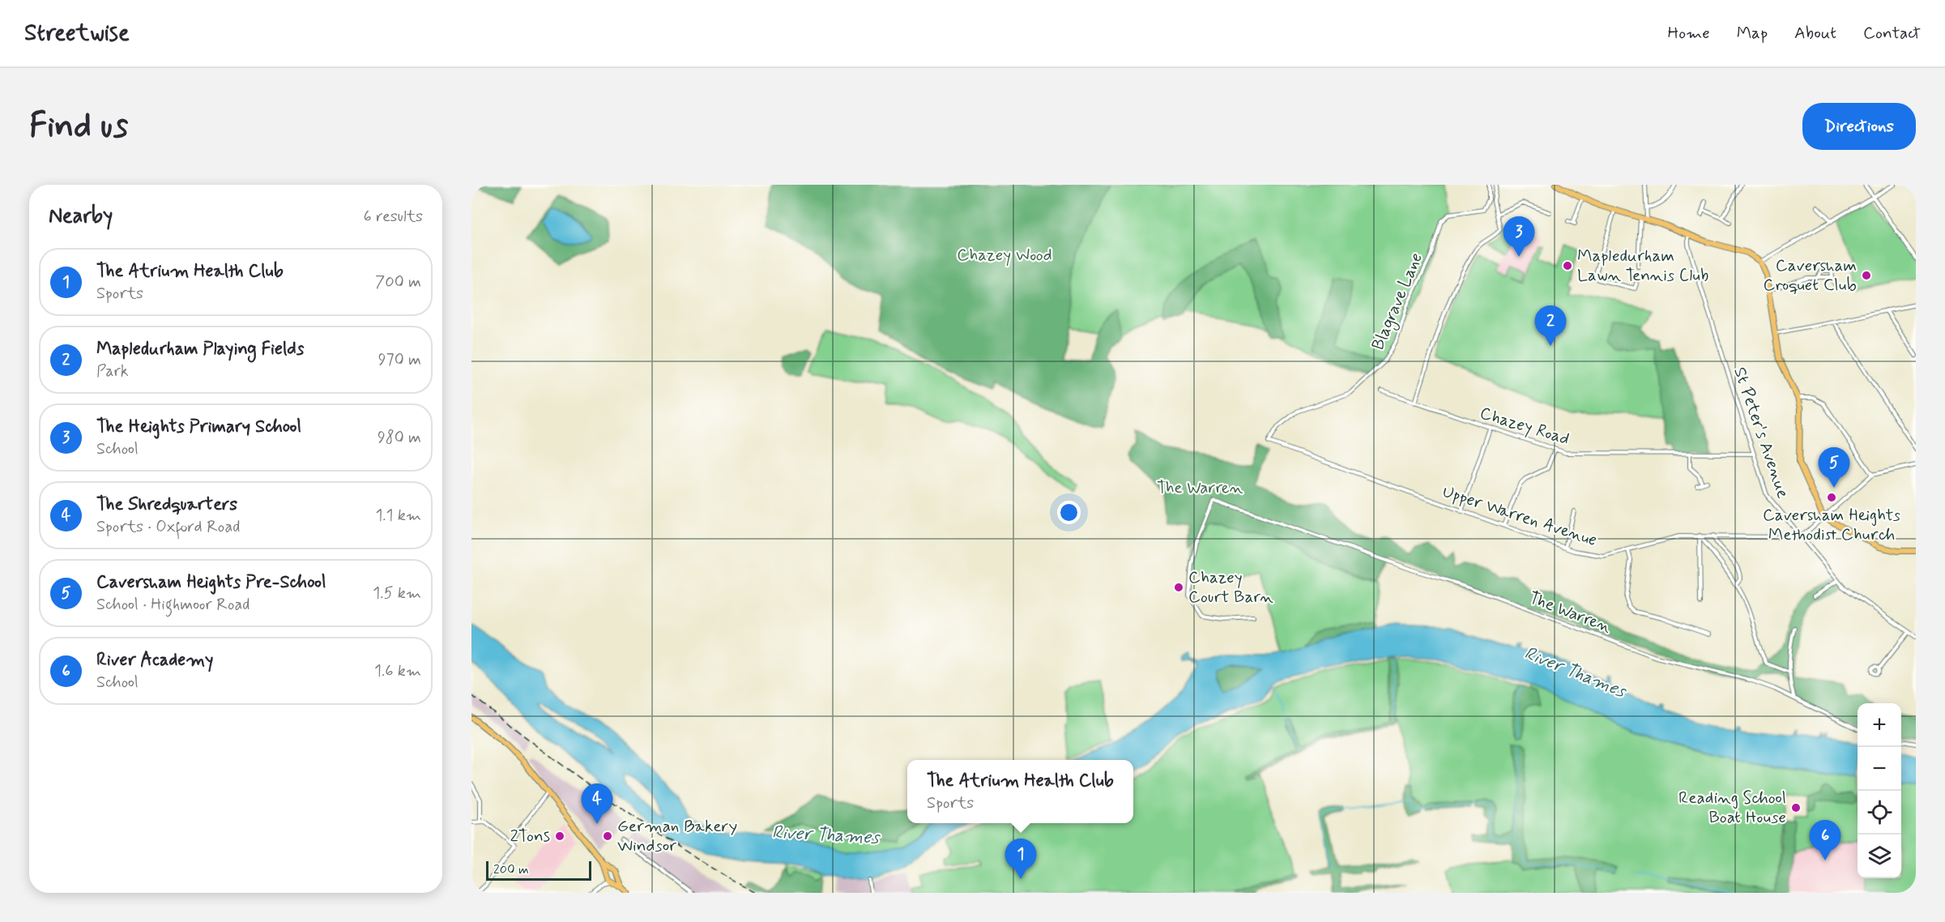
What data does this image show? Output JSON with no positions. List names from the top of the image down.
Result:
{
  "streets": {
    "street": [
      "Blagrave Lane",
      "Chazey Road",
      "St Peter's Avenue",
      "Upper Warren Avenue",
      "The Warren"
    ]
  },
  "crossings": [
    ["Blagrave Lane", "Upper Warren Avenue"],
    ["Chazey Road", "St Peter's Avenue"],
    ["St Peter's Avenue", "Upper Warren Avenue"]
  ],
  "water": ["River Thames"],
  "parks": ["Chazey Wood", "The Warren"],
  "places": [
    "Mapledurham Lawn Tennis Club",
    "Caversham Croquet Club",
    "Caversham Heights Methodist Church",
    "Chazey Court Barn",
    "Reading School Boat House",
    "2Tons",
    "German Bakery Windsor"
  ],
  "scale_bar": "200 m",
  "page": {
    "header": "Streetwise",
    "nav": [
      "Home",
      "Map",
      "About",
      "Contact"
    ],
    "buttons": "Directions",
    "title": "Find us",
    "heading": ["Nearby", "6 results"],
    "pins": [
      "3",
      "2",
      "5",
      "4",
      "6",
      "1"
    ],
    "list": [
      {
        "mark": "1",
        "name": "The Atrium Health Club",
        "note": "Sports",
        "value": "700 m"
      },
      {
        "mark": "2",
        "name": "Mapledurham Playing Fields",
        "note": "Park",
        "value": "970 m"
      },
      {
        "mark": "3",
        "name": "The Heights Primary School",
        "note": "School",
        "value": "980 m"
      },
      {
        "mark": "4",
        "name": "The Shredquarters",
        "note": "Sports · Oxford Road",
        "value": "1.1 km"
      },
      {
        "mark": "5",
        "name": "Caversham Heights Pre-School",
        "note": "School · Highmoor Road",
        "value": "1.5 km"
      },
      {
        "mark": "6",
        "name": "River Academy",
        "note": "School",
        "value": "1.6 km"
      }
    ],
    "map_buttons": ["+", "−"],
    "popup": ["The Atrium Health Club", "Sports"],
    "scale": "200 m"
  }
}
